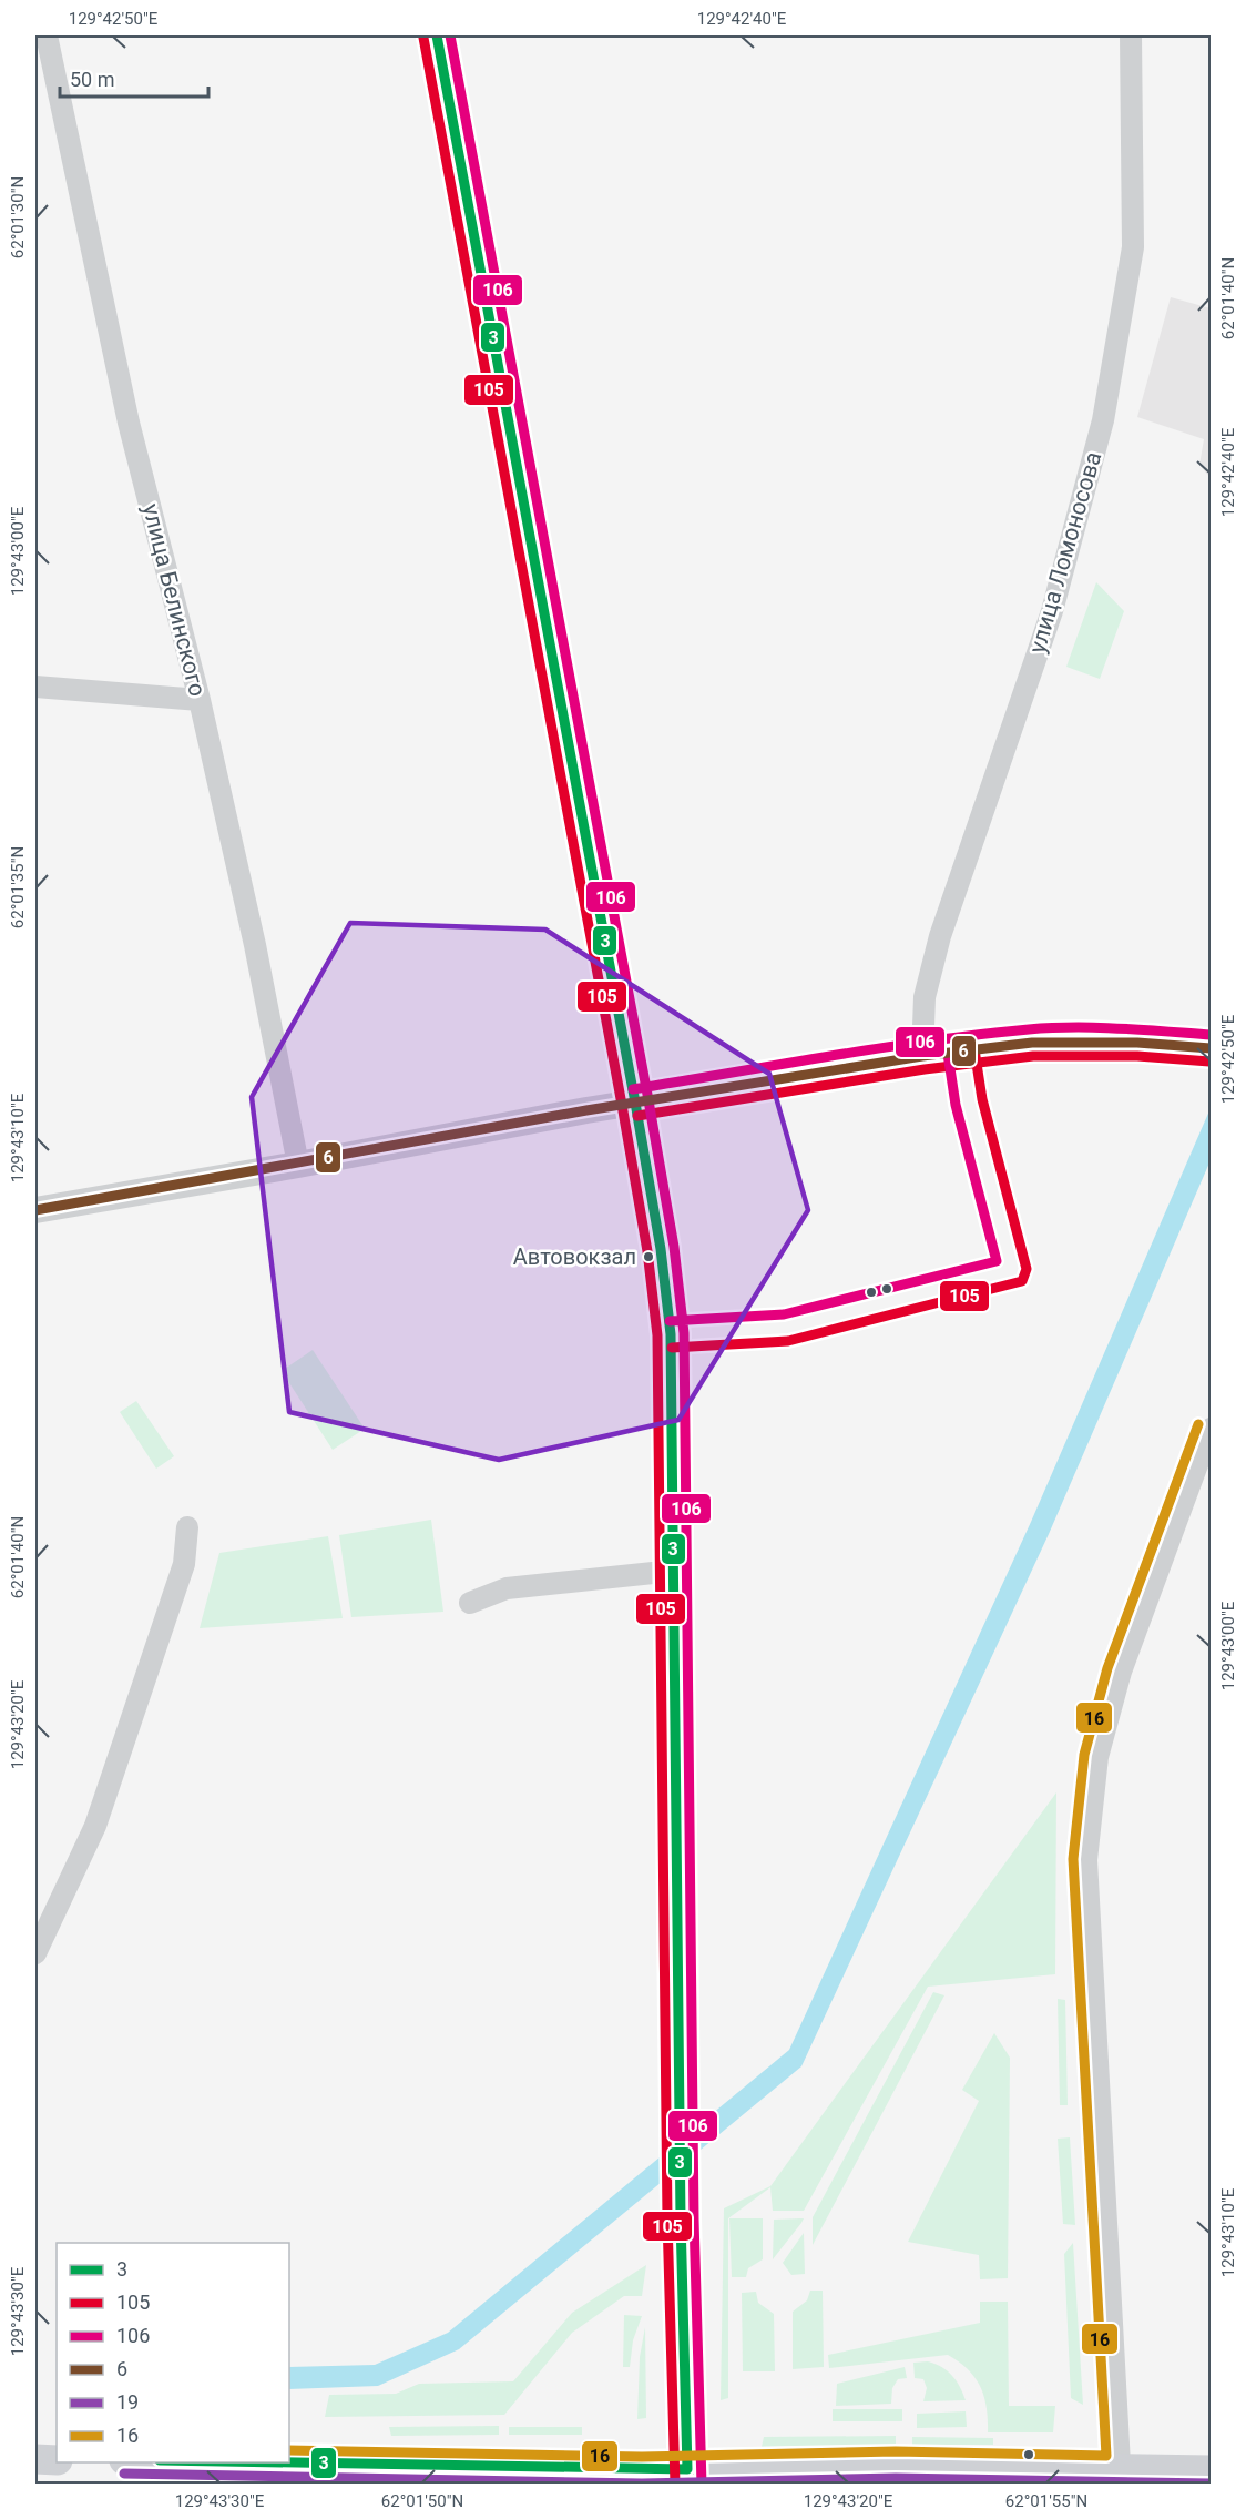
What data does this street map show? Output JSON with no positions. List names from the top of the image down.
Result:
{
  "streets": {
    "street": ["улица Ломоносова", "улица Белинского"]
  },
  "places": ["Автовокзал"],
  "lines": [
    "transit line 3",
    "transit line 106",
    "transit line 105",
    "transit line 6",
    "transit line 16",
    "transit line 19"
  ],
  "legend": [
    "3",
    "105",
    "106",
    "6",
    "19",
    "16"
  ],
  "scale_bar": "50 m",
  "coordinates": [
    "129°42'50\"E",
    "129°42'40\"E",
    "62°01'30\"N",
    "62°01'40\"N",
    "129°43'00\"E",
    "62°01'35\"N",
    "129°43'10\"E",
    "129°43'20\"E",
    "129°43'30\"E",
    "62°01'50\"N",
    "62°01'55\"N"
  ]
}
